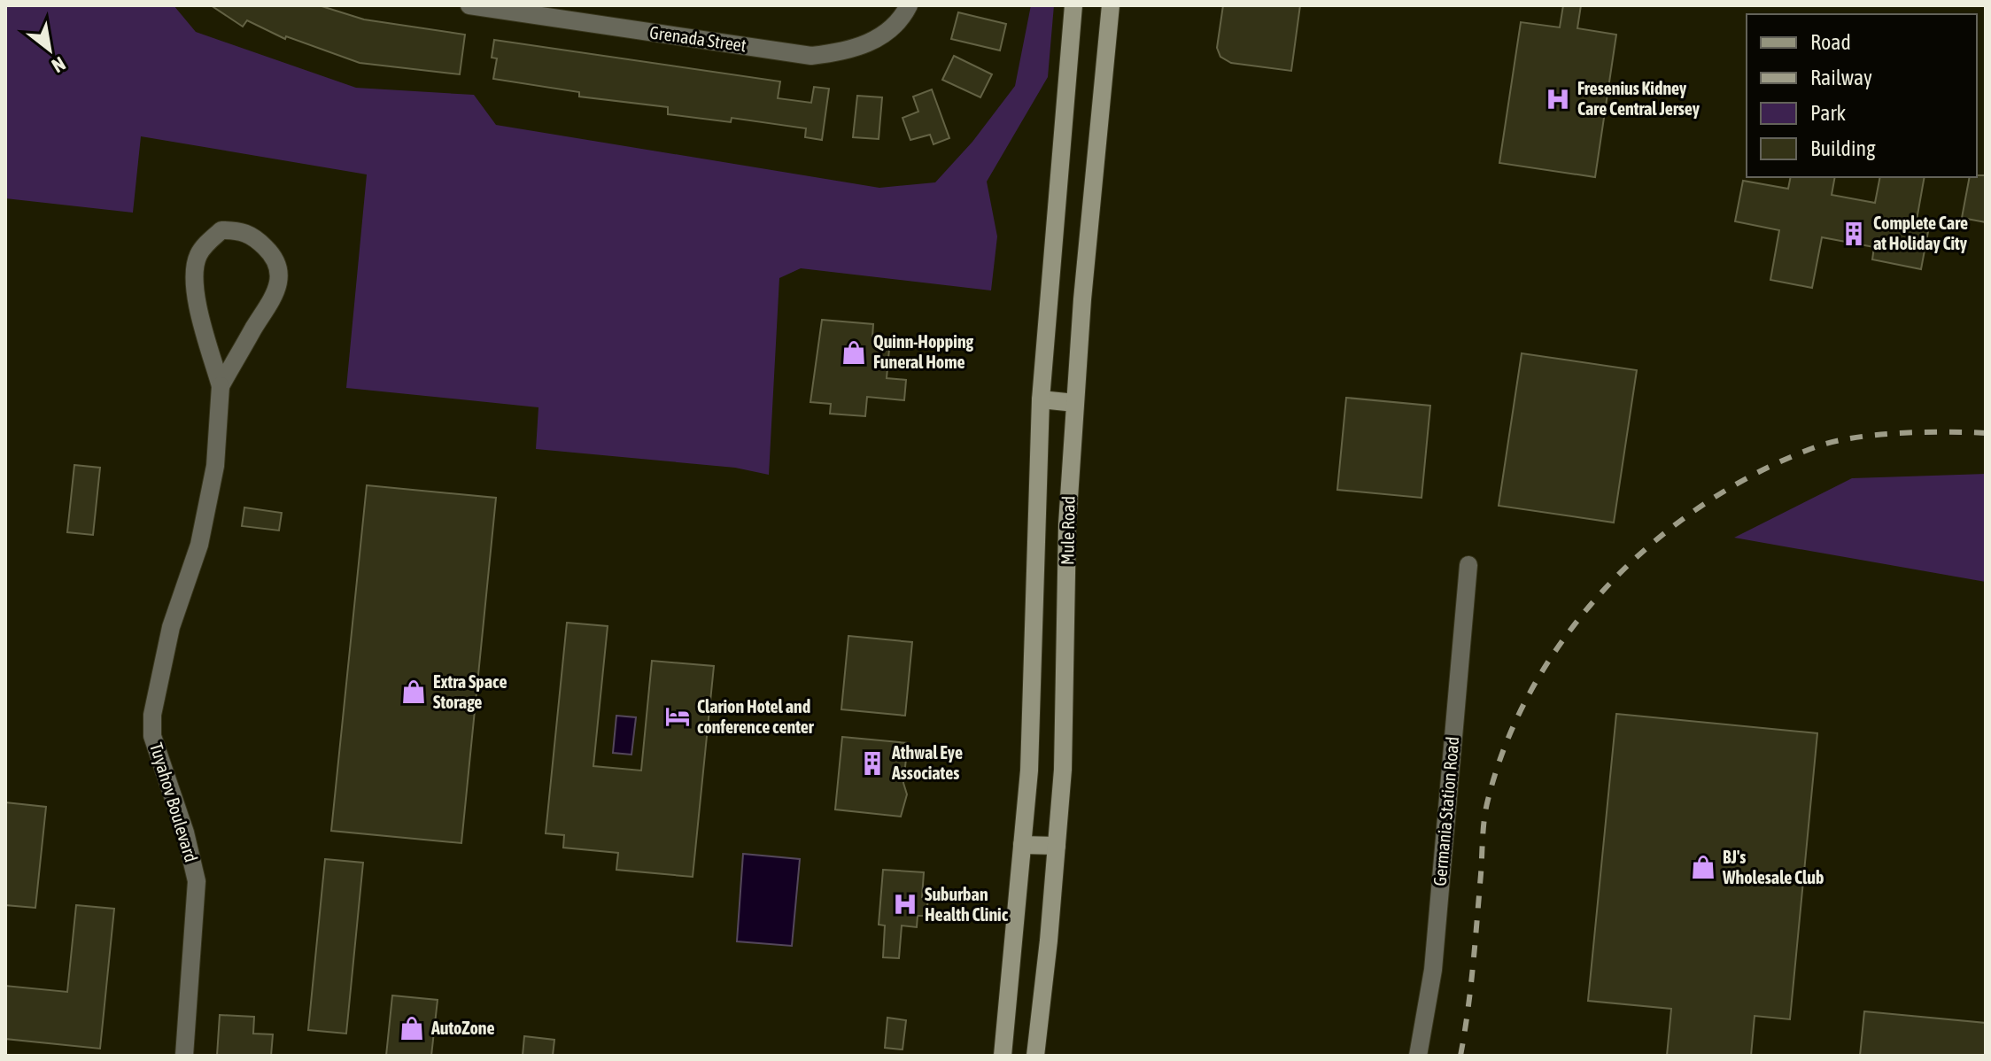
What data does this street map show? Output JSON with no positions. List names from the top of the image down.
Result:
{
  "streets": {
    "main road": ["Mule Road"],
    "street": ["Grenada Street", "Tuyahov Boulevard", "Germania Station Road"]
  },
  "places": {
    "hospital": ["Fresenius Kidney Care Central Jersey", "Suburban Health Clinic"],
    "building": ["Complete Care at Holiday City", "Athwal Eye Associates"],
    "shop": [
      "Quinn-Hopping Funeral Home",
      "Extra Space Storage",
      "BJ's Wholesale Club",
      "AutoZone"
    ],
    "hotel": ["Clarion Hotel and conference center"]
  },
  "legend": [
    "Road",
    "Railway",
    "Park",
    "Building"
  ],
  "north": "bottom right"
}
